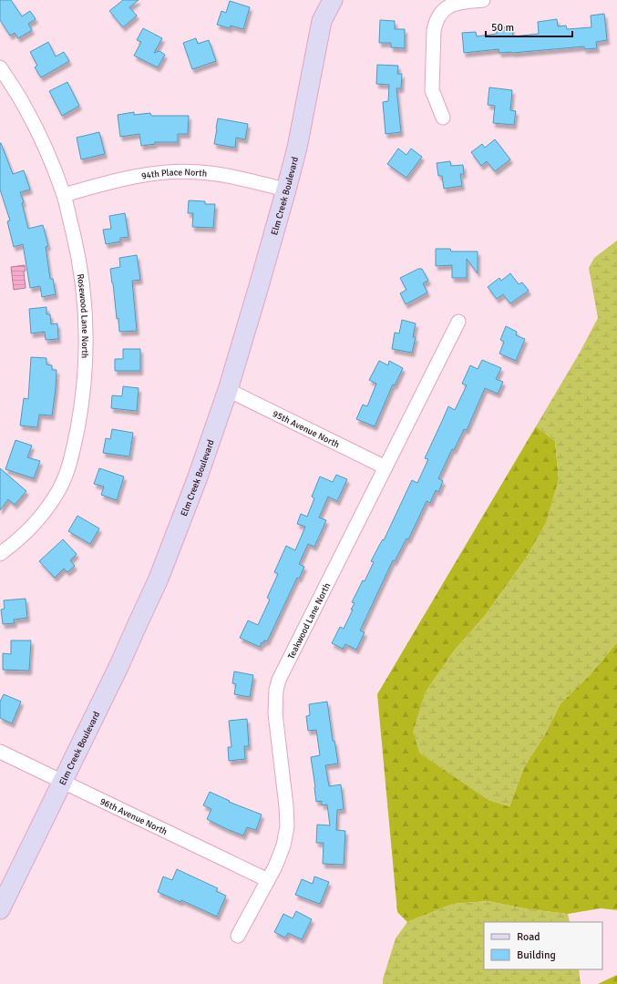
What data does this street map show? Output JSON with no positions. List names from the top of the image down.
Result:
{
  "streets": {
    "main road": ["Elm Creek Boulevard"],
    "street": [
      "94th Place North",
      "Rosewood Lane North",
      "95th Avenue North",
      "Teakwood Lane North",
      "96th Avenue North"
    ]
  },
  "crossings": [
    ["94th Place North", "Elm Creek Boulevard"],
    ["94th Place North", "Rosewood Lane North"],
    ["Elm Creek Boulevard", "95th Avenue North"],
    ["Elm Creek Boulevard", "96th Avenue North"],
    ["95th Avenue North", "Teakwood Lane North"],
    ["Teakwood Lane North", "96th Avenue North"]
  ],
  "legend": ["Road", "Building"],
  "scale_bar": "50 m"
}
